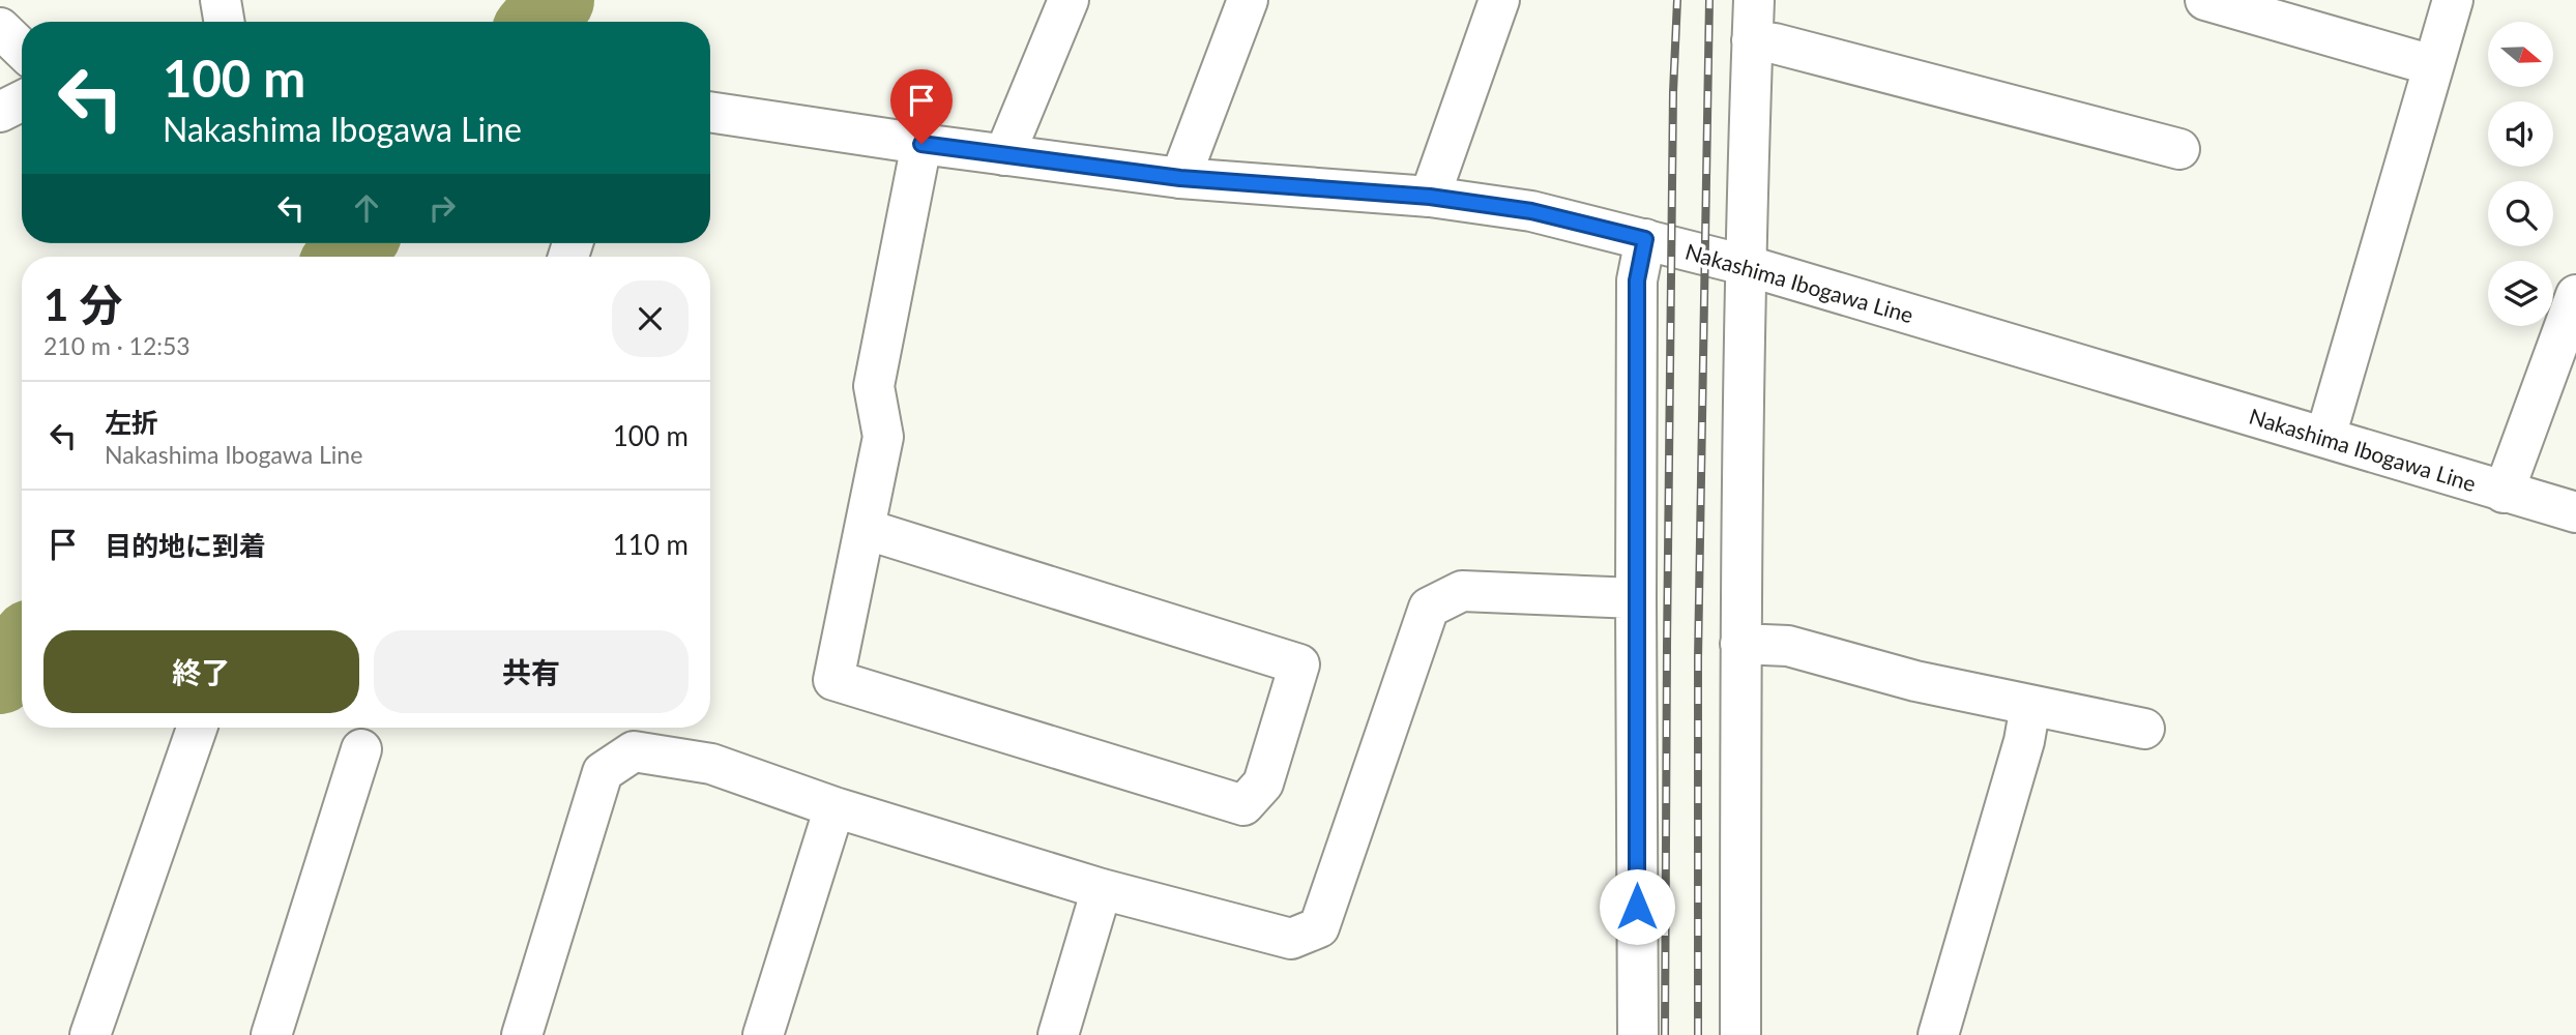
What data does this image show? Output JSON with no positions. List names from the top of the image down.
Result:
{
  "streets": {
    "street": ["Nakashima Ibogawa Line"]
  },
  "north": "right",
  "page": {
    "turn": ["100 m", "Nakashima Ibogawa Line"],
    "heading": ["1 分", "210 m · 12:53"],
    "list": [
      {
        "name": "左折",
        "note": "Nakashima Ibogawa Line",
        "value": "100 m"
      },
      {
        "name": "目的地に到着",
        "value": "110 m"
      }
    ],
    "buttons": ["終了", "共有"]
  }
}
